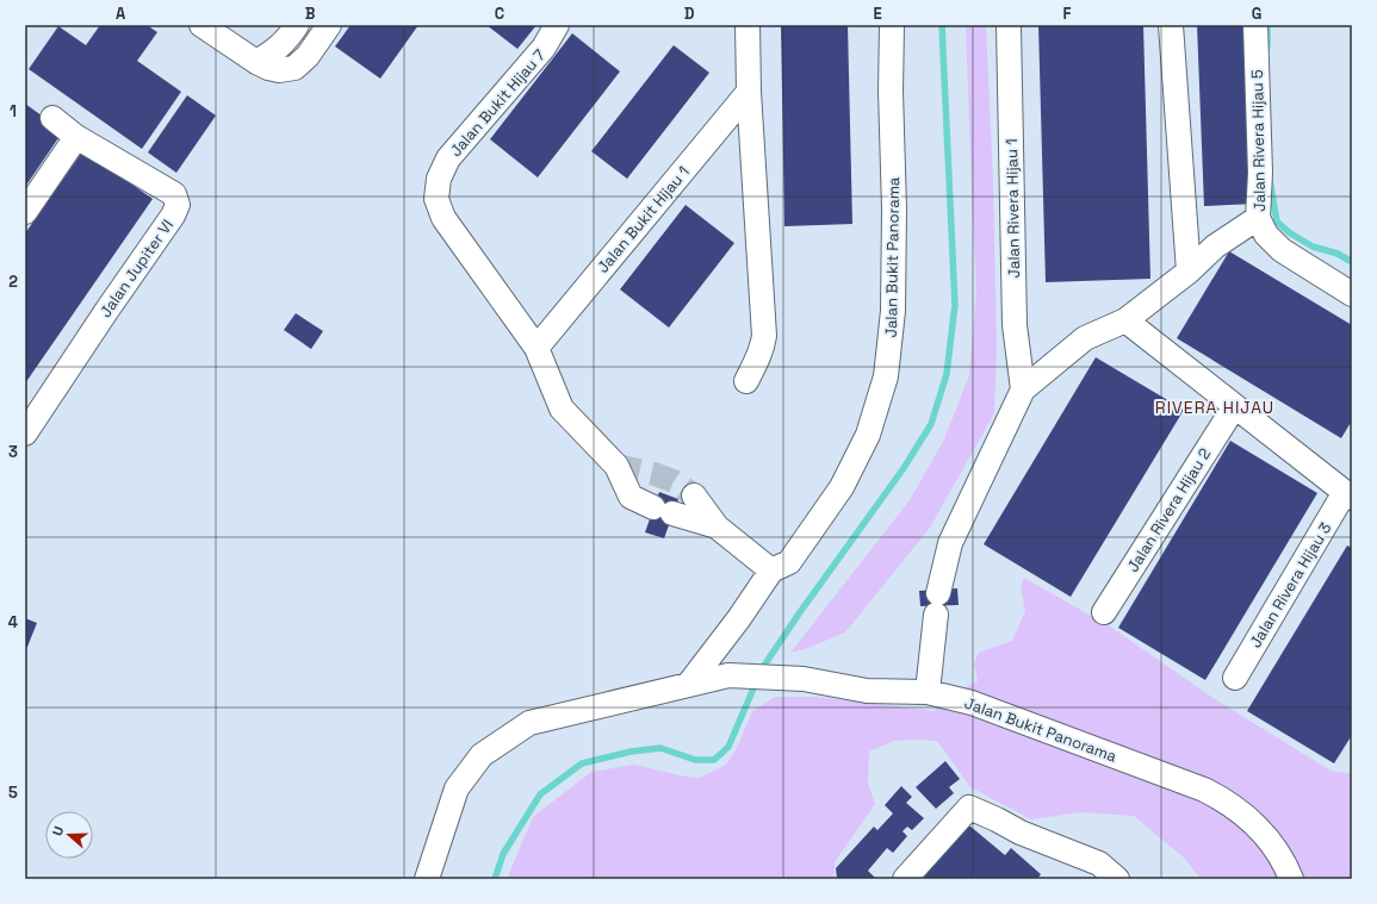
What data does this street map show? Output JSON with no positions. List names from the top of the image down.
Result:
{
  "streets": {
    "street": [
      "Jalan Bukit Hijau 7",
      "Jalan Rivera Hijau 5",
      "Jalan Rivera Hijau 1",
      "Jalan Bukit Hijau 1",
      "Jalan Bukit Panorama",
      "Jalan Jupiter VI",
      "Jalan Rivera Hijau 2",
      "Jalan Rivera Hijau 3"
    ]
  },
  "crossings": [
    ["Jalan Bukit Hijau 7", "Jalan Bukit Hijau 1"]
  ],
  "districts": ["RIVERA HIJAU"],
  "north": "left",
  "grid": {
    "columns": [
      "A",
      "B",
      "C",
      "D",
      "E",
      "F",
      "G"
    ],
    "rows": [
      "1",
      "2",
      "3",
      "4",
      "5"
    ]
  }
}
